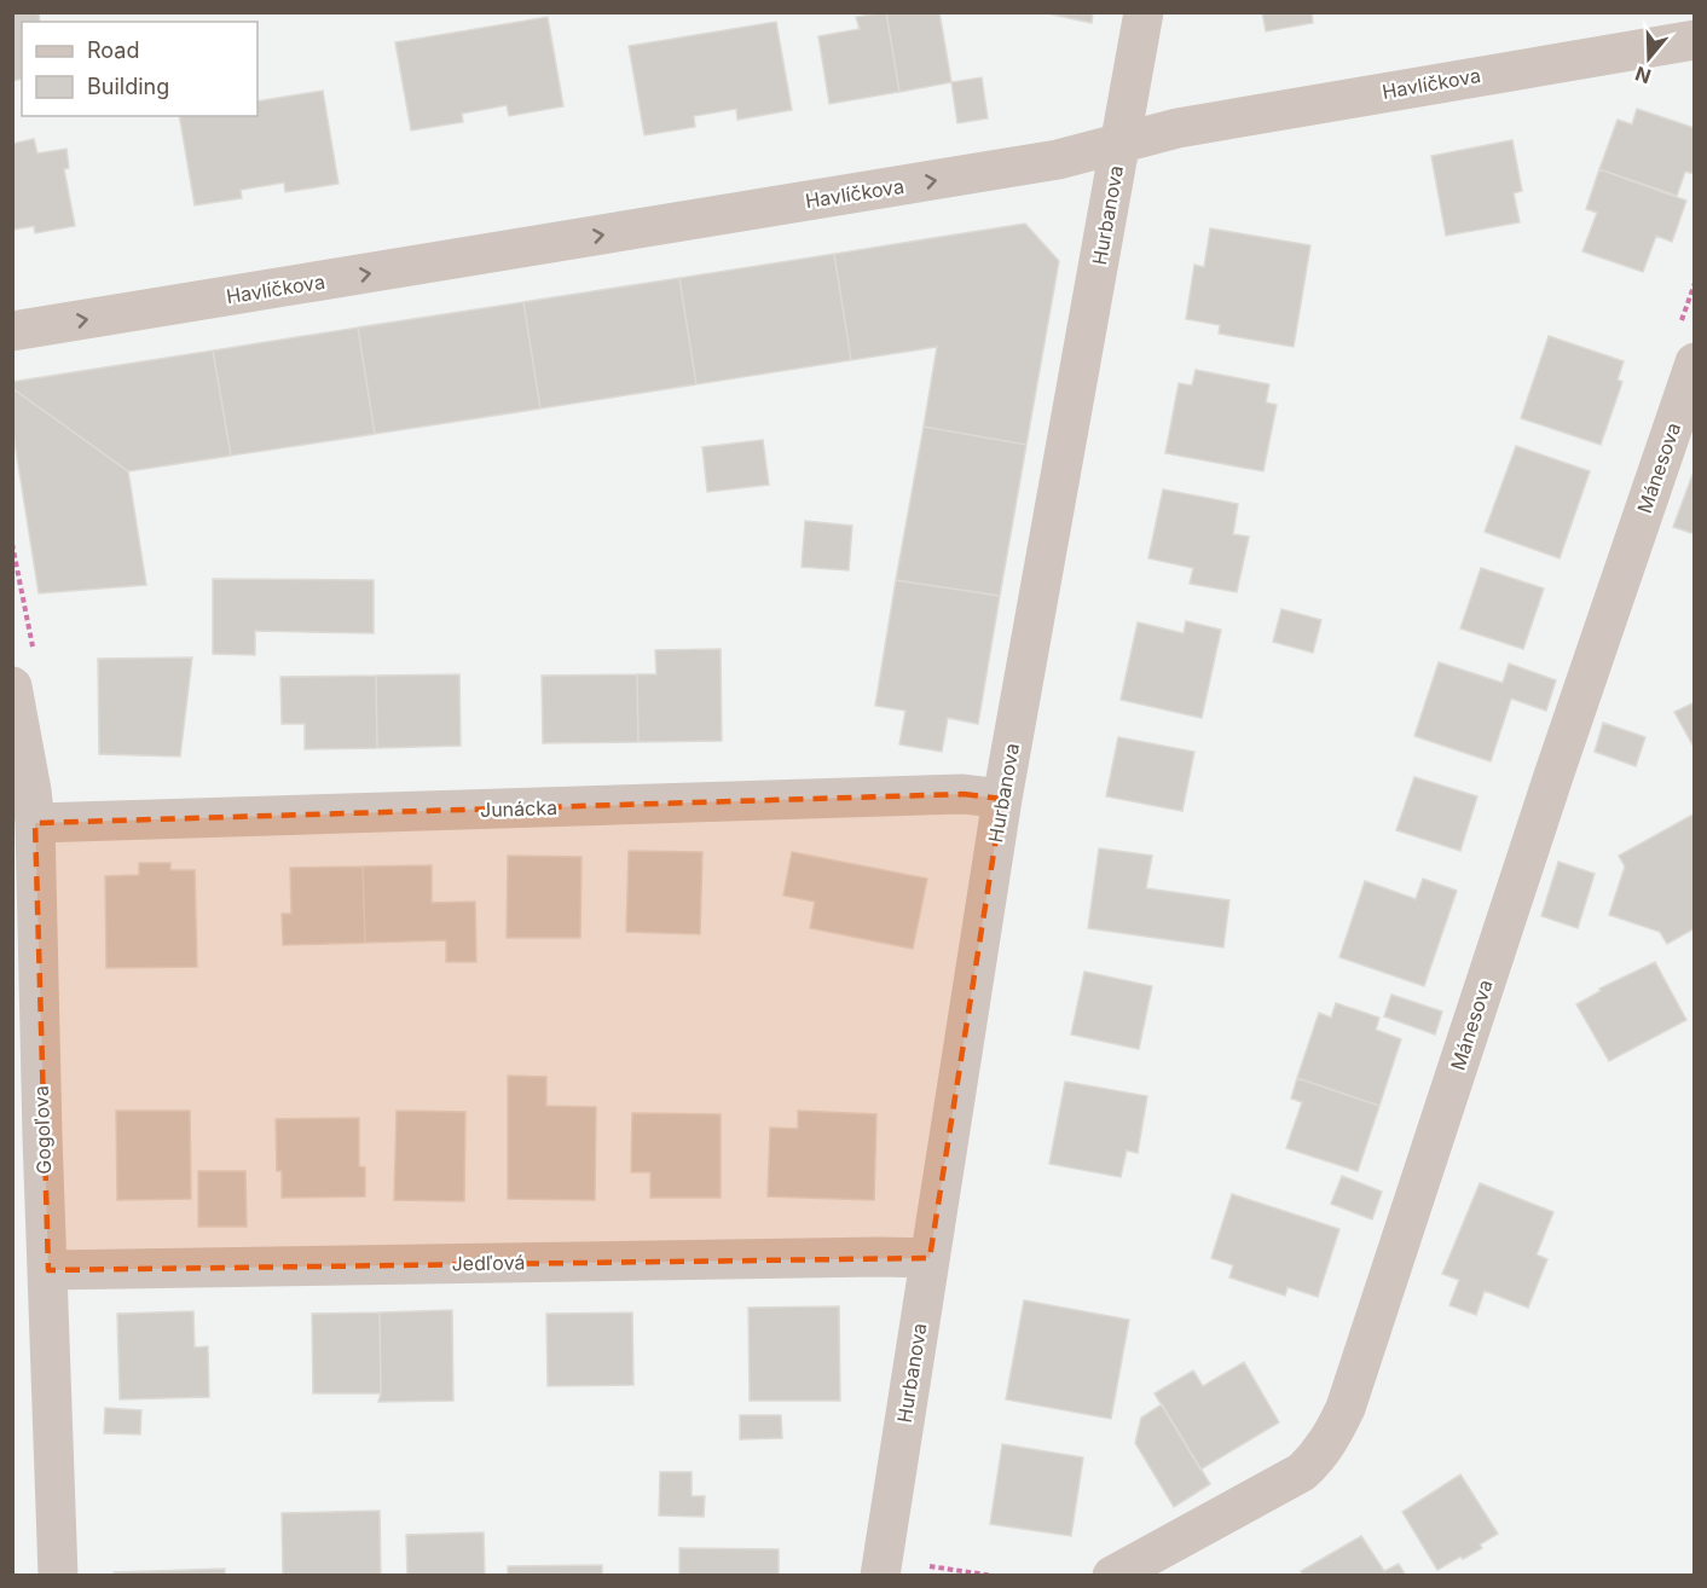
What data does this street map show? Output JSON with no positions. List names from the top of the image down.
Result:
{
  "streets": {
    "street": [
      "Havlíčkova",
      "Hurbanova",
      "Mánesova",
      "Junácka",
      "Gogoľova",
      "Jedľová"
    ]
  },
  "crossings": [
    ["Havlíčkova", "Hurbanova"],
    ["Hurbanova", "Junácka"],
    ["Hurbanova", "Jedľová"],
    ["Junácka", "Gogoľova"],
    ["Gogoľova", "Jedľová"]
  ],
  "one_way": ["Havlíčkova"],
  "legend": ["Road", "Building"],
  "north": "bottom"
}
